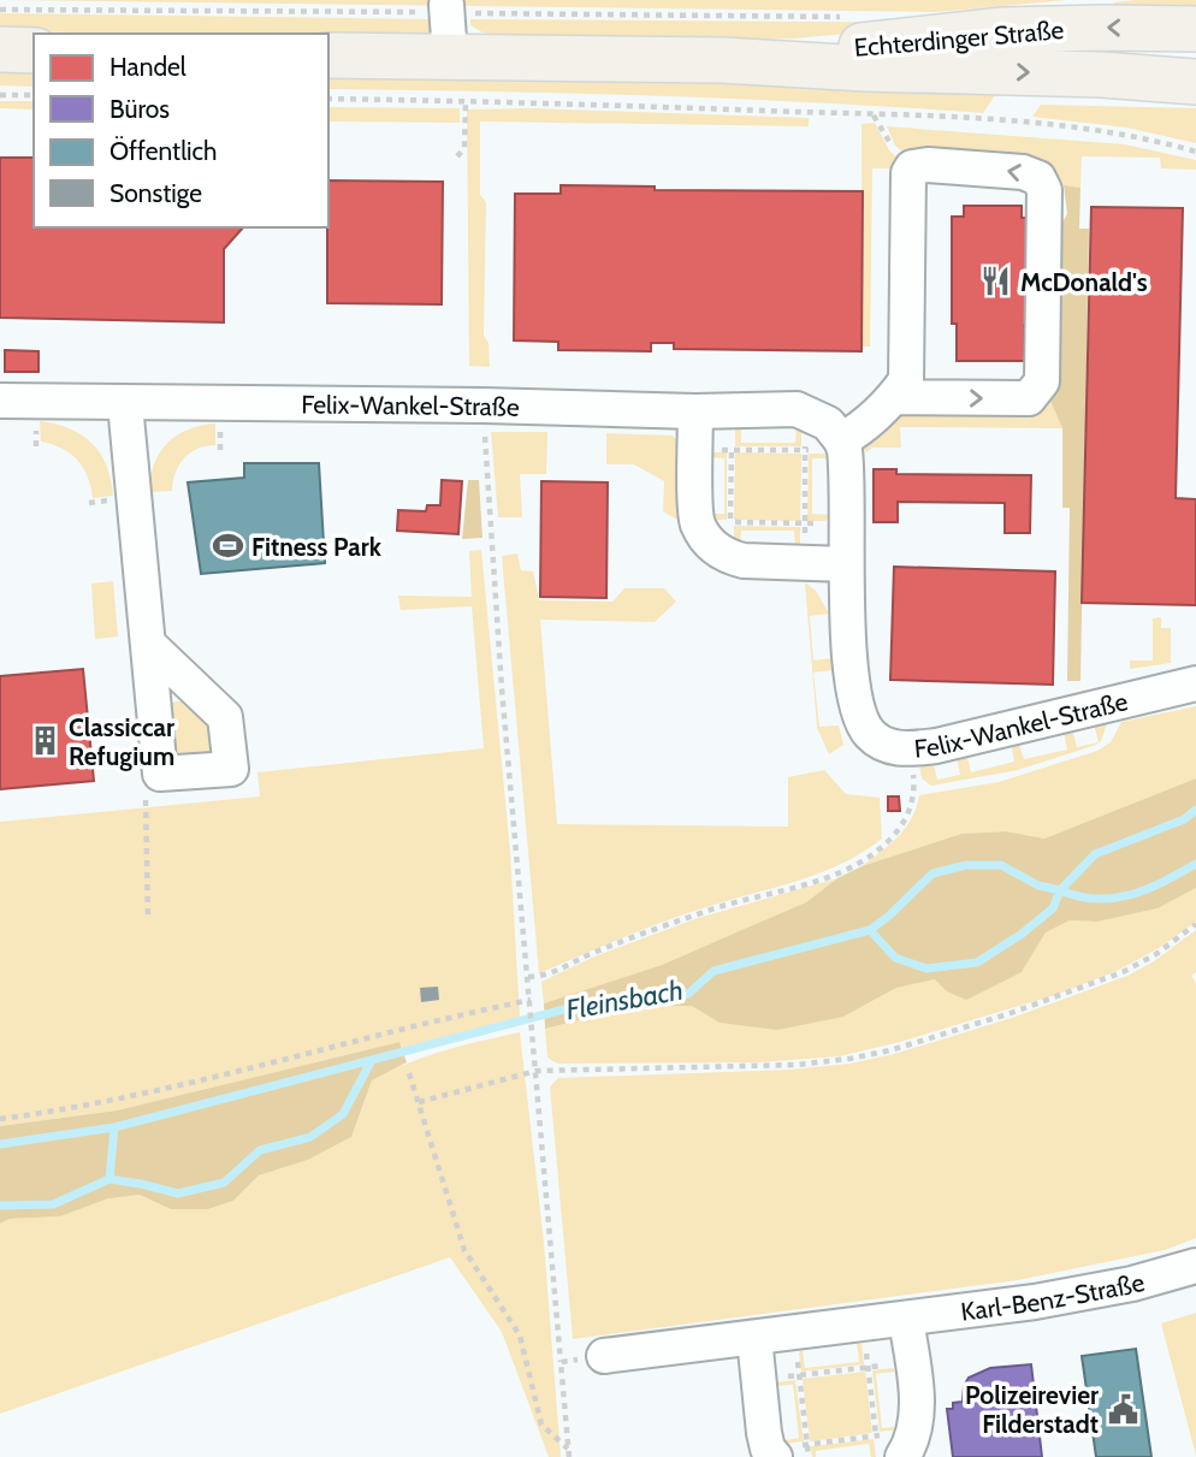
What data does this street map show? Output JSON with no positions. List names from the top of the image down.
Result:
{
  "streets": {
    "main road": ["Echterdinger Straße"],
    "street": ["Felix-Wankel-Straße", "Karl-Benz-Straße"]
  },
  "water": ["Fleinsbach"],
  "places": {
    "restaurant": ["McDonald's"],
    "sports": ["Fitness Park"],
    "building": ["Classiccar Refugium"],
    "public building": ["Polizeirevier Filderstadt"]
  },
  "legend": [
    "Handel",
    "Büros",
    "Öffentlich",
    "Sonstige"
  ]
}
